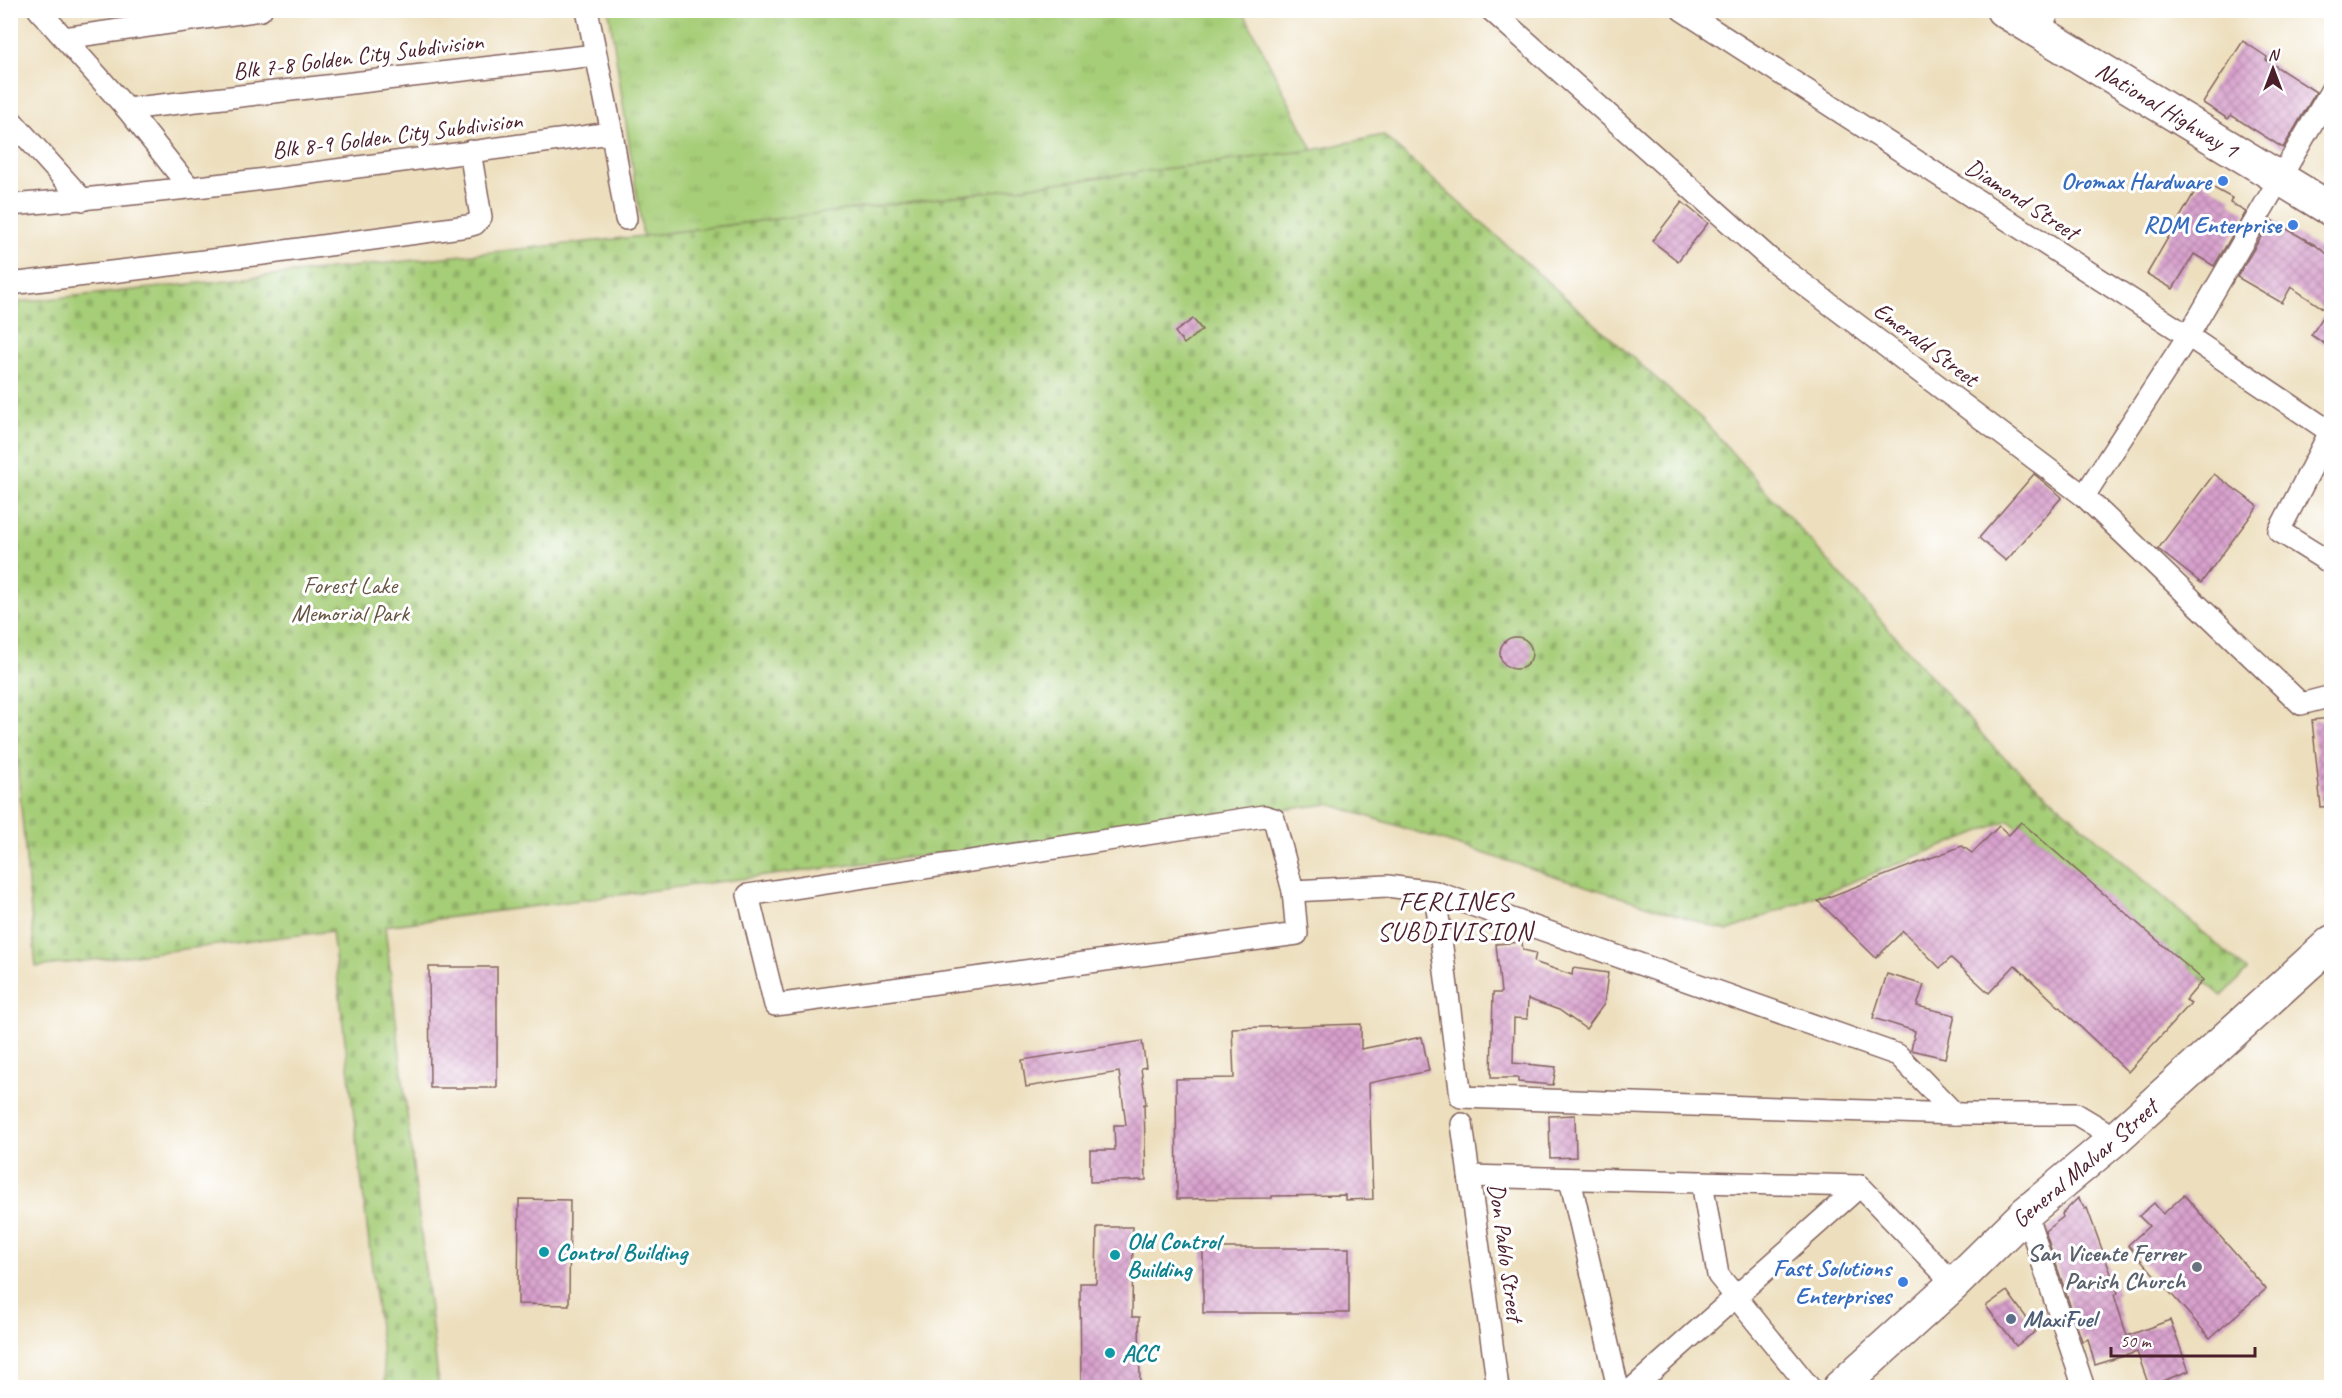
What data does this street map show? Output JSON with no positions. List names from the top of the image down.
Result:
{
  "streets": {
    "highway": ["National Highway 1", "General Malvar Street"],
    "street": [
      "Blk 7-8 Golden City Subdivision",
      "Blk 8-9 Golden City Subdivision",
      "Diamond Street",
      "Emerald Street",
      "Don Pablo Street"
    ]
  },
  "districts": ["FERLINES SUBDIVISION"],
  "parks": ["Forest Lake Memorial Park"],
  "places": [
    "Oromax Hardware",
    "RDM Enterprise",
    "Control Building",
    "Old Control Building",
    "San Vicente Ferrer Parish Church",
    "Fast Solutions Enterprises",
    "MaxiFuel",
    "ACC"
  ],
  "scale_bar": "50 m",
  "north": "top"
}
